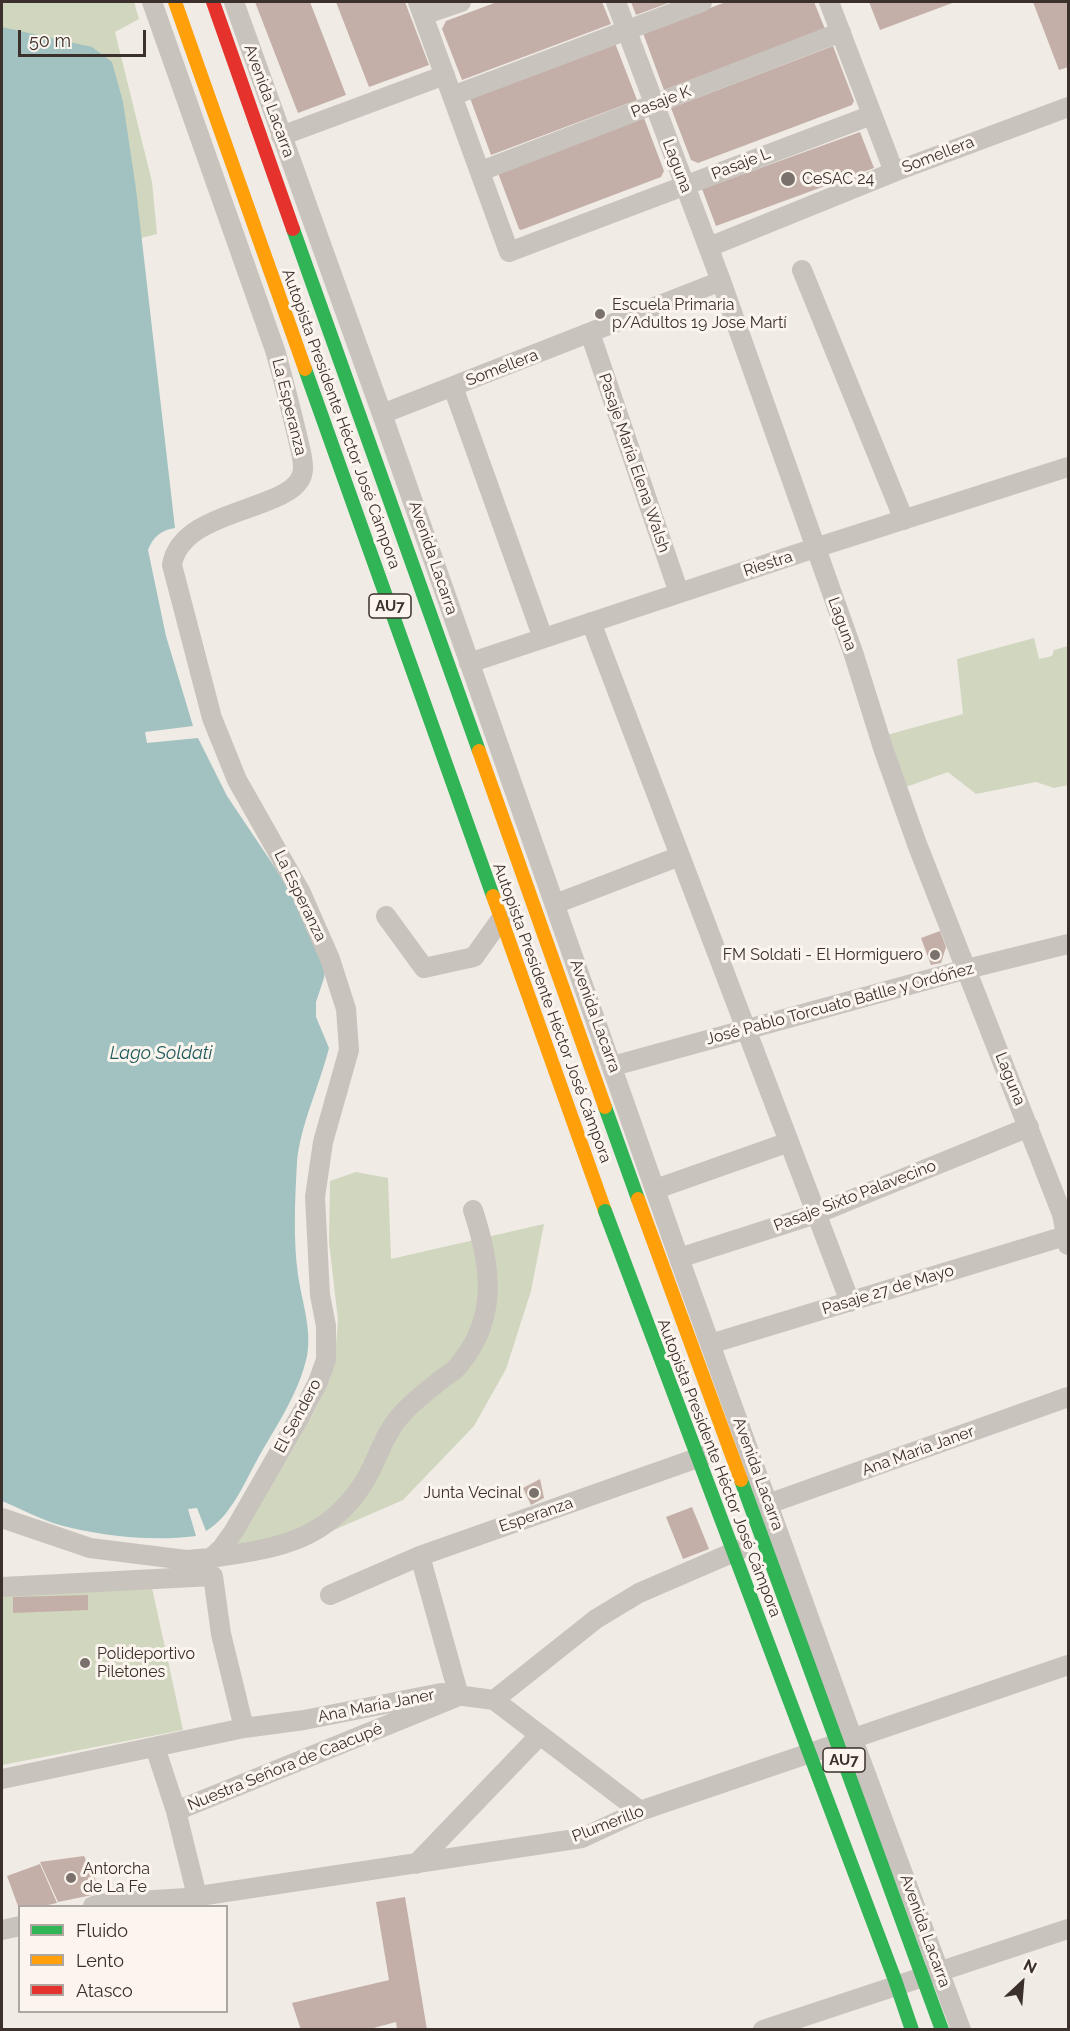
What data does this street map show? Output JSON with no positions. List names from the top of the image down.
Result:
{
  "streets": {
    "highway": ["Autopista Presidente Héctor José Cámpora", "AU7"],
    "street": [
      "Avenida Lacarra",
      "Pasaje K",
      "Somellera",
      "Pasaje L",
      "Laguna",
      "La Esperanza",
      "Pasaje María Elena Walsh",
      "Riestra",
      "José Pablo Torcuato Batlle y Ordóñez",
      "Pasaje Sixto Palavecino",
      "Pasaje 27 de Mayo",
      "El Sendero",
      "Ana María Janer",
      "Esperanza",
      "Nuestra Señora de Caacupé",
      "Plumerillo"
    ]
  },
  "crossings": [
    ["Avenida Lacarra", "Somellera"],
    ["Avenida Lacarra", "Riestra"],
    ["Avenida Lacarra", "José Pablo Torcuato Batlle y Ordóñez"],
    ["Avenida Lacarra", "Pasaje Sixto Palavecino"],
    ["Avenida Lacarra", "Pasaje 27 de Mayo"],
    ["Avenida Lacarra", "Ana María Janer"],
    ["Avenida Lacarra", "Esperanza"],
    ["Avenida Lacarra", "Plumerillo"],
    ["Pasaje K", "Pasaje L"],
    ["Pasaje K", "Laguna"],
    ["Somellera", "Laguna"],
    ["Somellera", "Pasaje María Elena Walsh"],
    ["Pasaje L", "Laguna"],
    ["Laguna", "Riestra"],
    ["Laguna", "José Pablo Torcuato Batlle y Ordóñez"],
    ["Laguna", "Pasaje Sixto Palavecino"],
    ["Laguna", "Pasaje 27 de Mayo"],
    ["La Esperanza", "El Sendero"],
    ["Pasaje María Elena Walsh", "Riestra"],
    ["Ana María Janer", "Nuestra Señora de Caacupé"]
  ],
  "water": ["Lago Soldati"],
  "places": [
    "CeSAC 24",
    "Escuela Primaria p/Adultos 19 Jose Martí",
    "FM Soldati - El Hormiguero",
    "Junta Vecinal",
    "Polideportivo Piletones",
    "Antorcha de La Fe"
  ],
  "legend": ["Fluido", "Lento", "Atasco"],
  "scale_bar": "50 m",
  "north": "top right"
}
